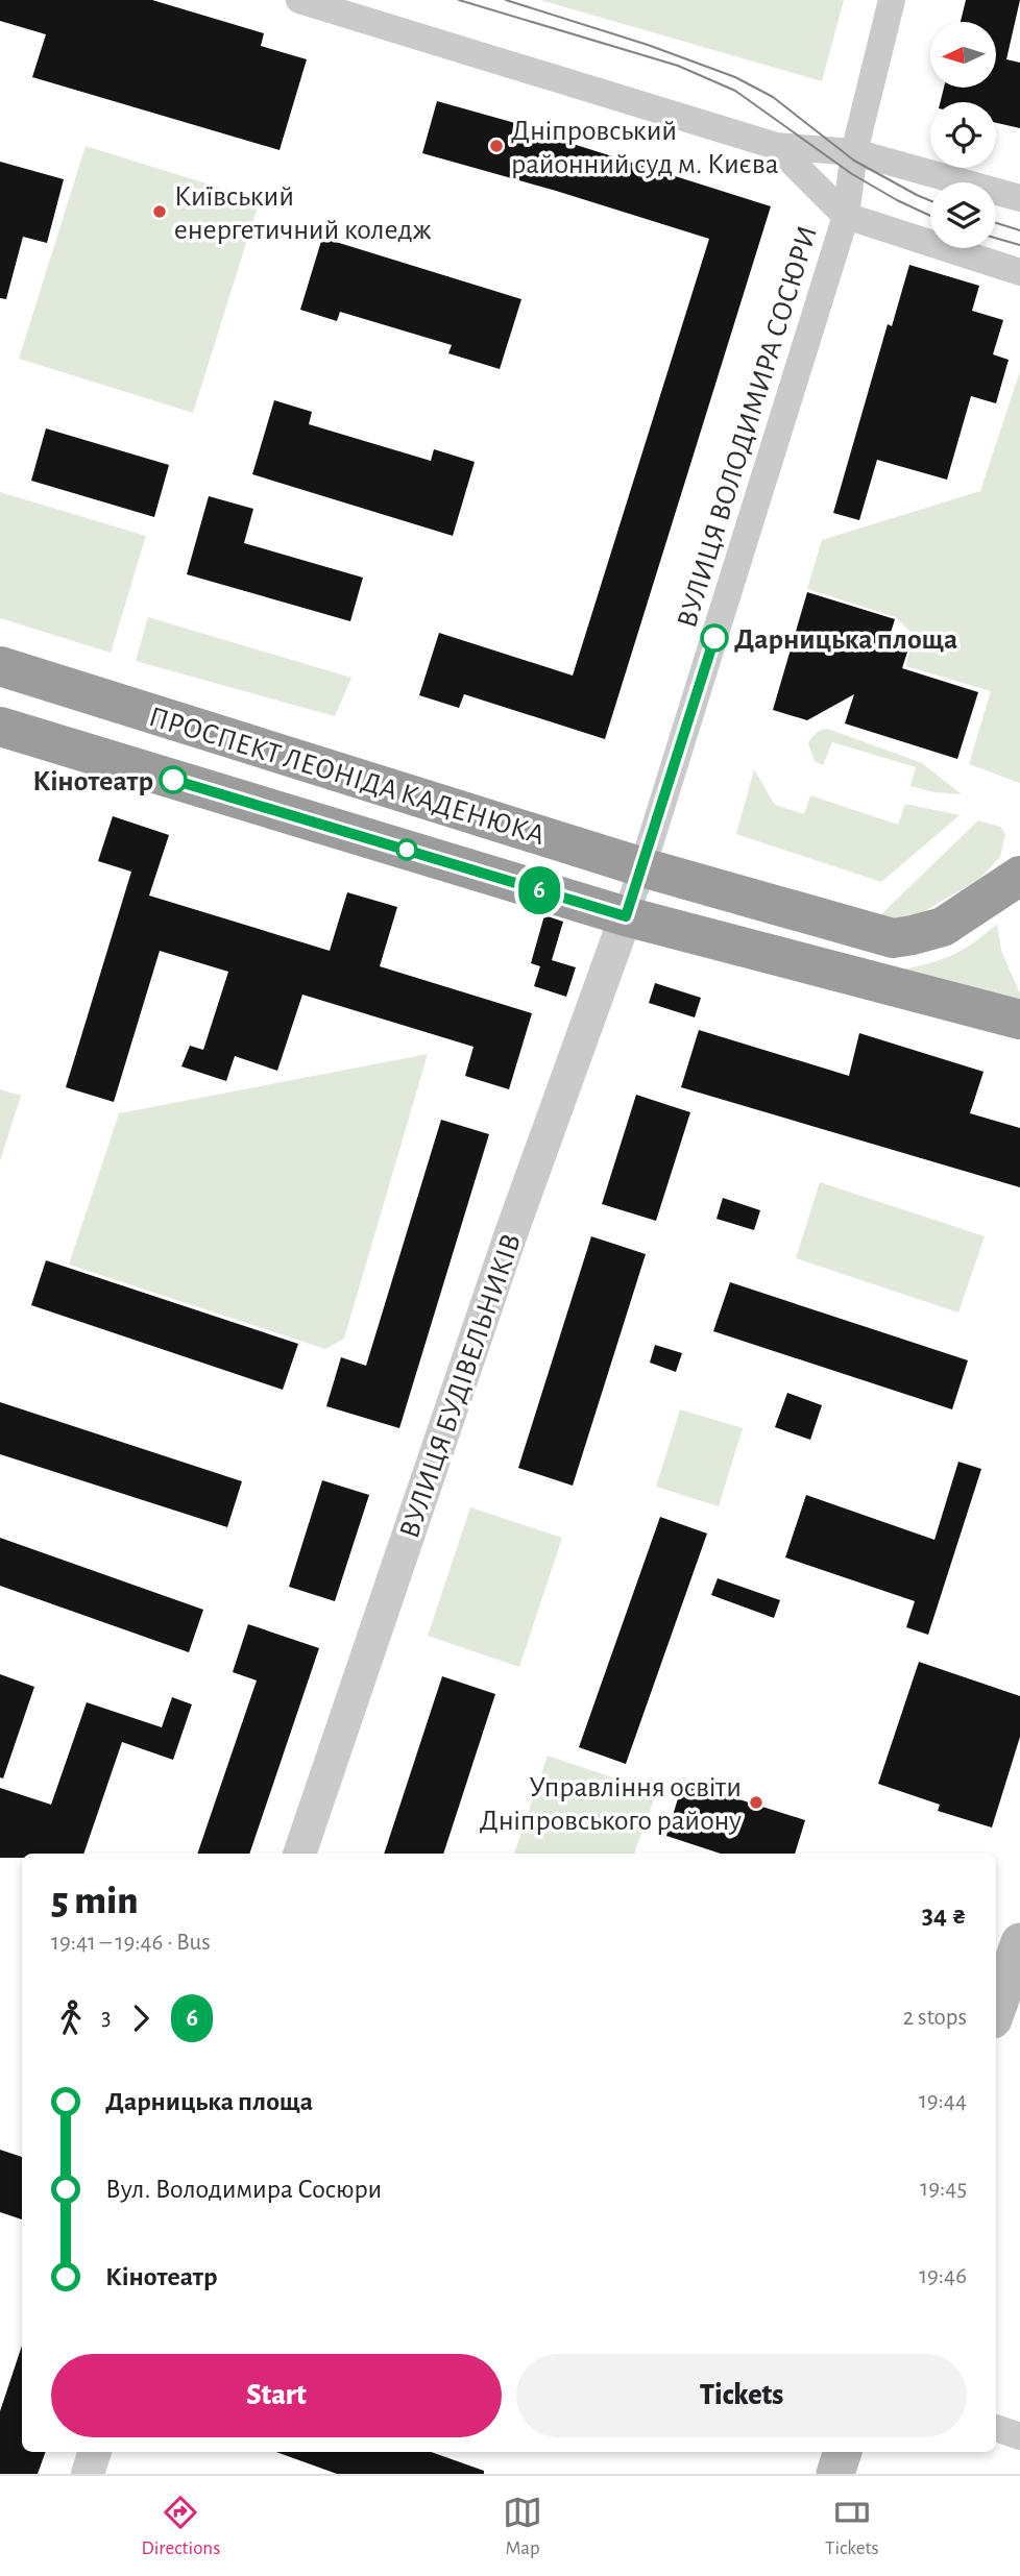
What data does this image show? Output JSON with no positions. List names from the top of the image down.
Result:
{
  "streets": {
    "highway": ["ПРОСПЕКТ ЛЕОНІДА КАДЕНЮКА"],
    "street": ["ВУЛИЦЯ ВОЛОДИМИРА СОСЮРИ", "ВУЛИЦЯ БУДІВЕЛЬНИКІВ"]
  },
  "crossings": [
    ["ВУЛИЦЯ ВОЛОДИМИРА СОСЮРИ", "ПРОСПЕКТ ЛЕОНІДА КАДЕНЮКА"],
    ["ВУЛИЦЯ ВОЛОДИМИРА СОСЮРИ", "ВУЛИЦЯ БУДІВЕЛЬНИКІВ"],
    ["ПРОСПЕКТ ЛЕОНІДА КАДЕНЮКА", "ВУЛИЦЯ БУДІВЕЛЬНИКІВ"]
  ],
  "places": [
    "Дніпровський районний суд м. Києва",
    "Київський енергетичний коледж",
    "Дарницька площа",
    "Кінотеатр",
    "Управління освіти Дніпровського району"
  ],
  "lines": ["bus line 6"],
  "north": "left",
  "page": {
    "on_map": "6",
    "heading": ["5 min", "19:41 – 19:46 · Bus", "34 ₴"],
    "legs": ["3", "6", "2 stops"],
    "list": [
      {
        "name": "Дарницька площа",
        "value": "19:44"
      },
      {
        "name": "Вул. Володимира Сосюри",
        "value": "19:45"
      },
      {
        "name": "Кінотеатр",
        "value": "19:46"
      }
    ],
    "buttons": ["Start", "Tickets"],
    "tabs": ["Directions", "Map", "Tickets"]
  }
}
